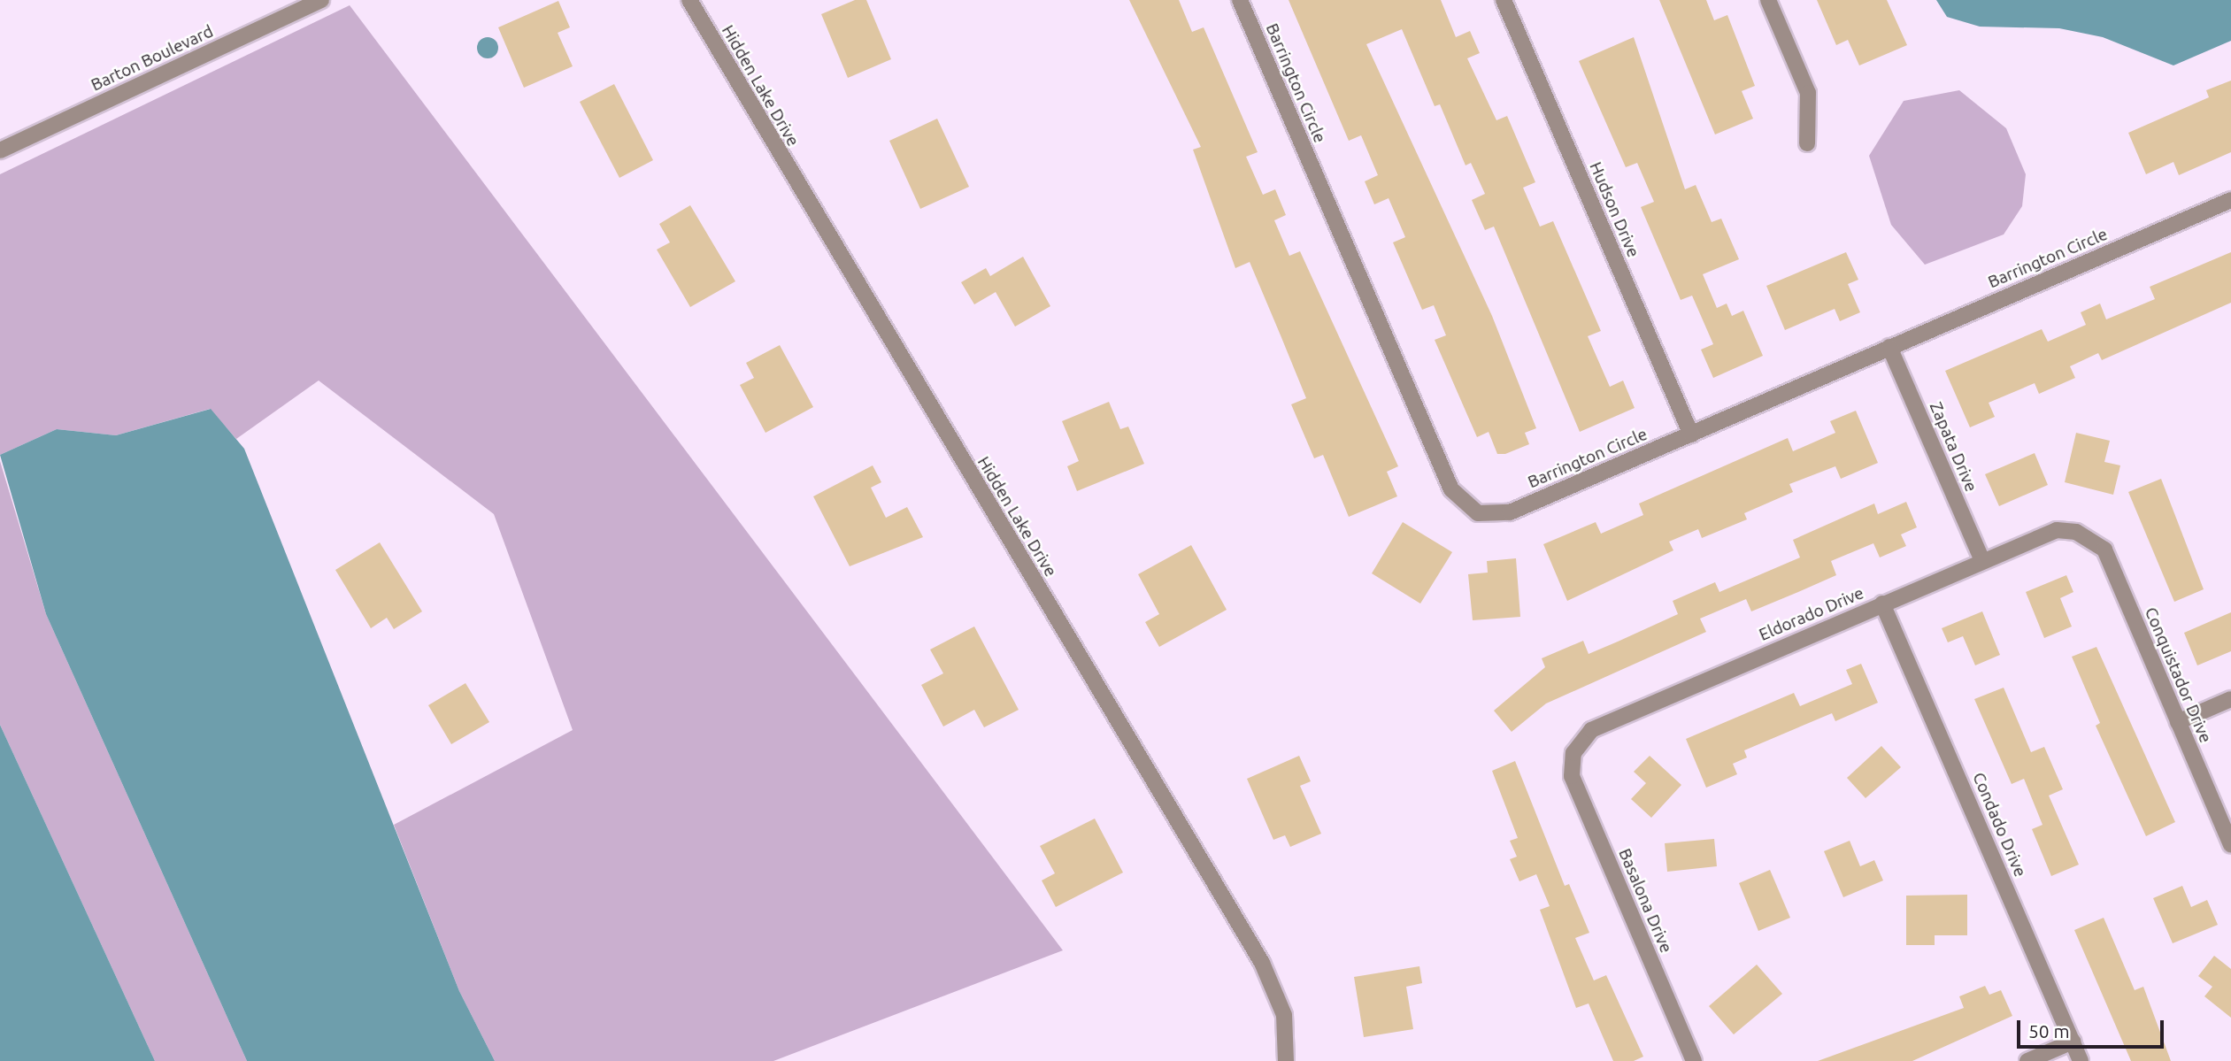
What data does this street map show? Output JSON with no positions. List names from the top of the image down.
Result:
{
  "streets": {
    "street": [
      "Barton Boulevard",
      "Barrington Circle",
      "Hidden Lake Drive",
      "Hudson Drive",
      "Zapata Drive",
      "Eldorado Drive",
      "Conquistador Drive",
      "Condado Drive",
      "Basalona Drive"
    ]
  },
  "crossings": [
    ["Barrington Circle", "Hudson Drive"],
    ["Barrington Circle", "Zapata Drive"],
    ["Zapata Drive", "Eldorado Drive"],
    ["Eldorado Drive", "Conquistador Drive"],
    ["Eldorado Drive", "Condado Drive"],
    ["Eldorado Drive", "Basalona Drive"]
  ],
  "scale_bar": "50 m"
}
